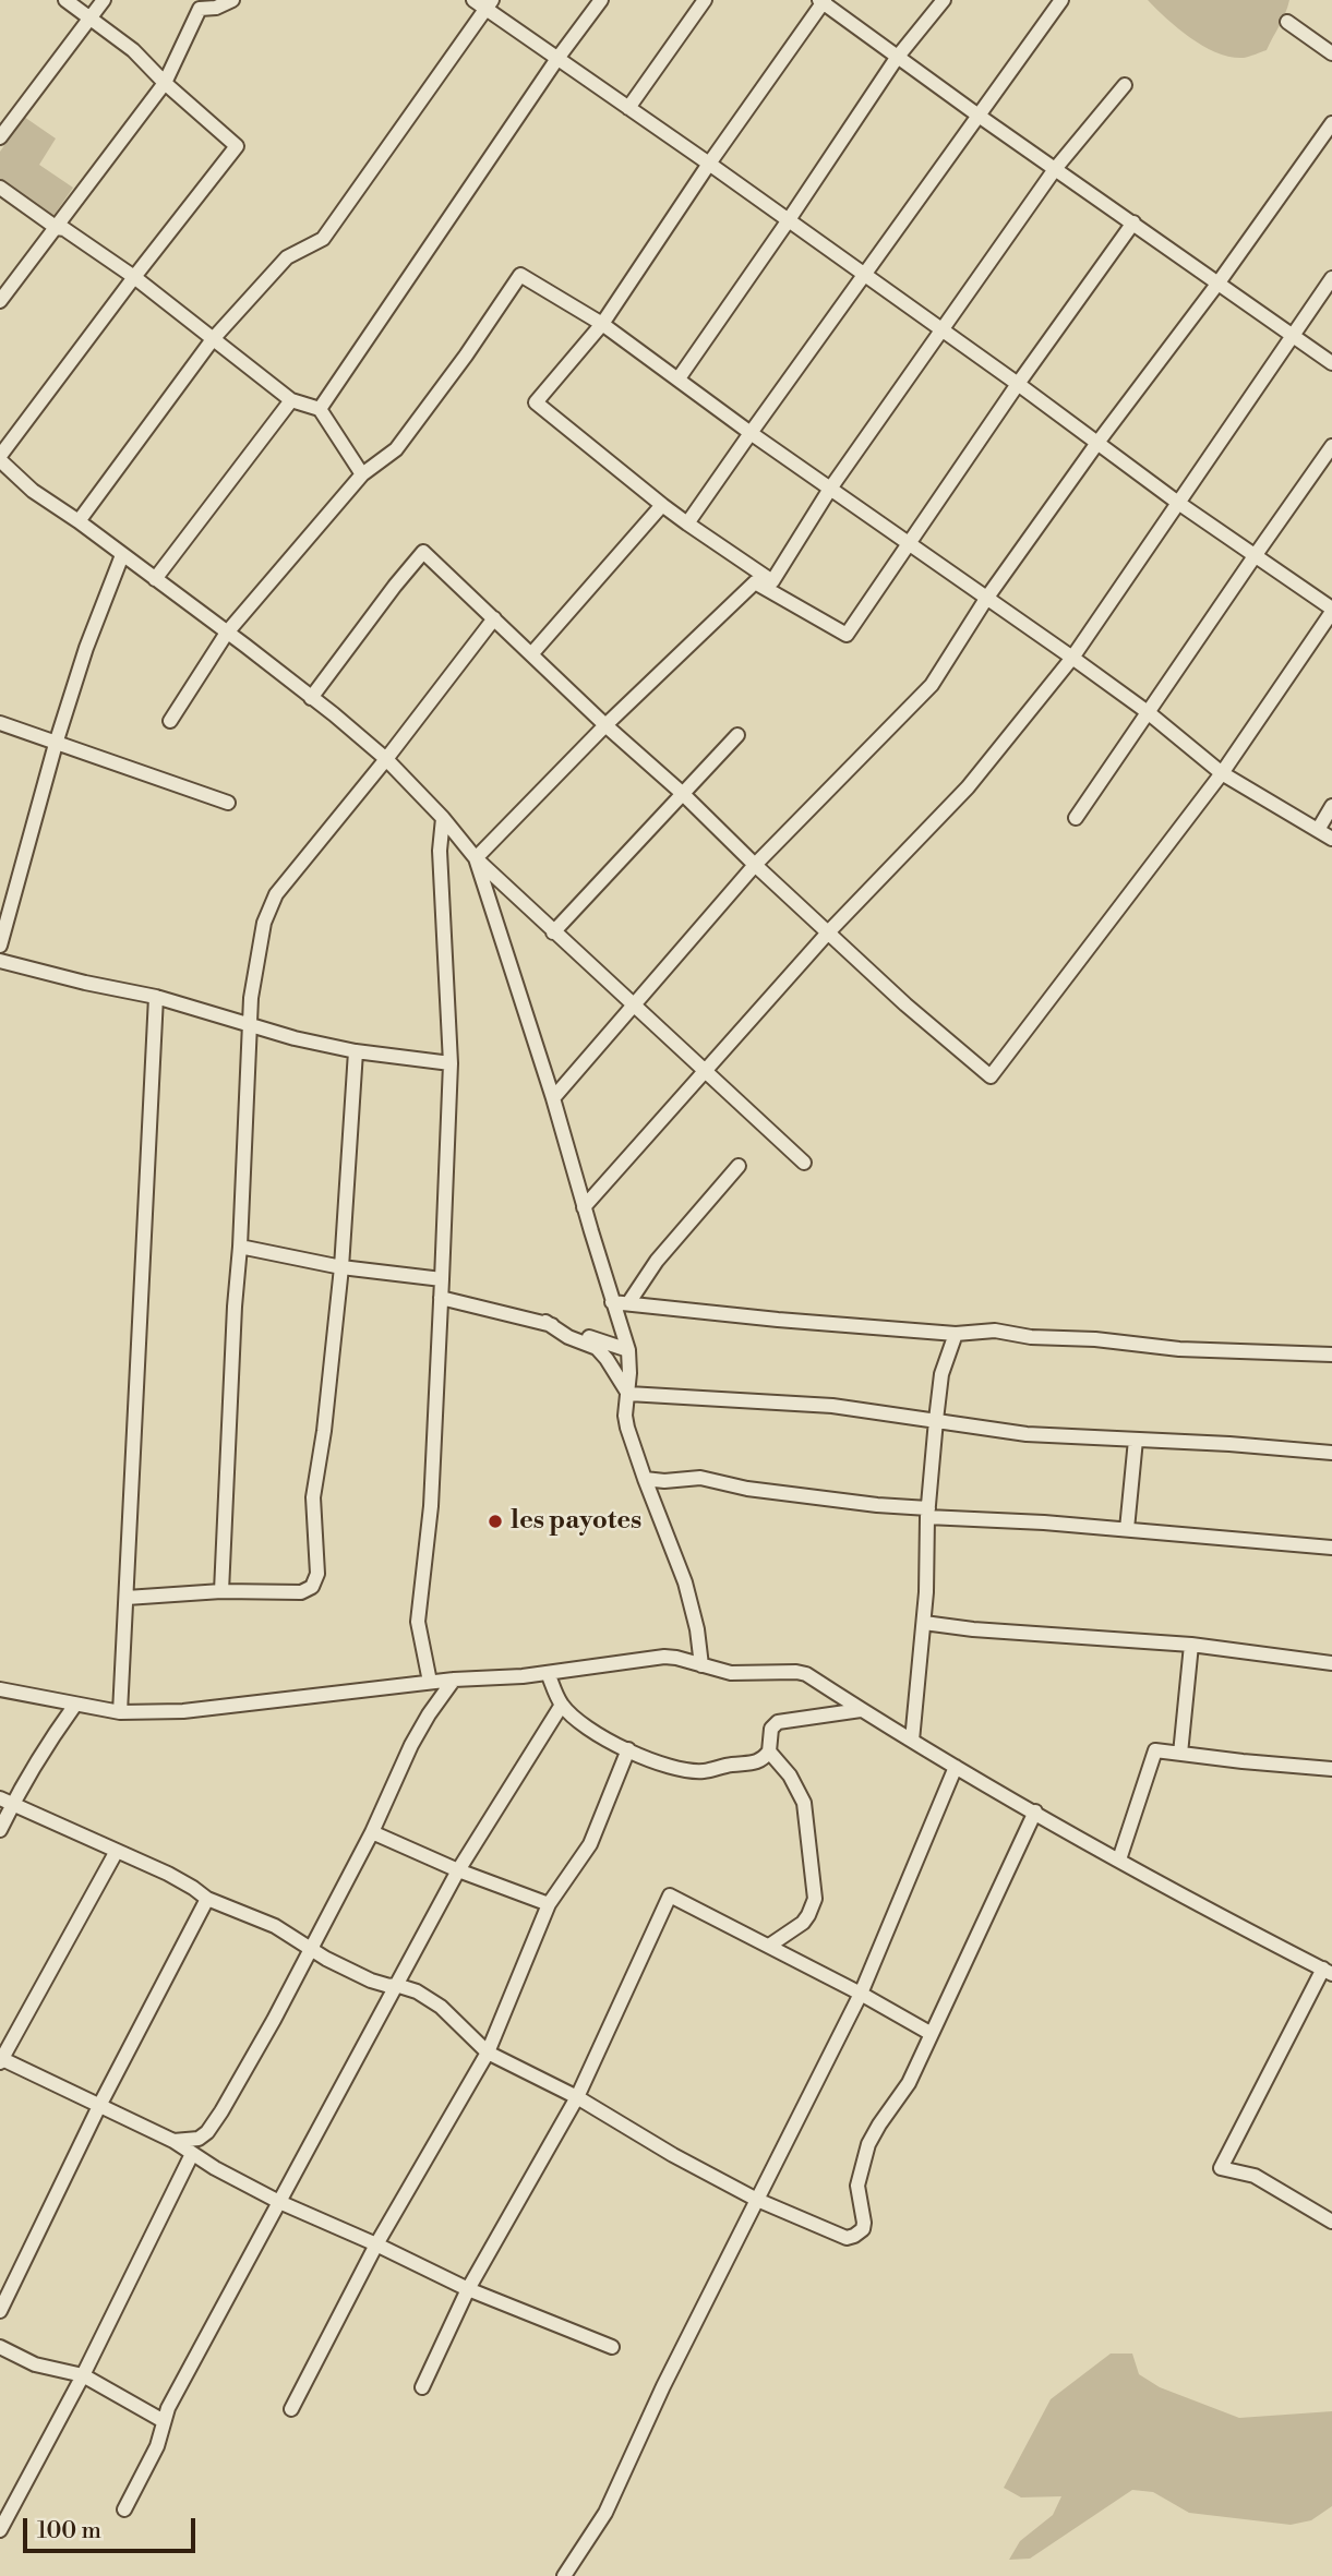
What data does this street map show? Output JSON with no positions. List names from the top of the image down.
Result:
{
  "places": ["les payotes"],
  "scale_bar": "100 m"
}
